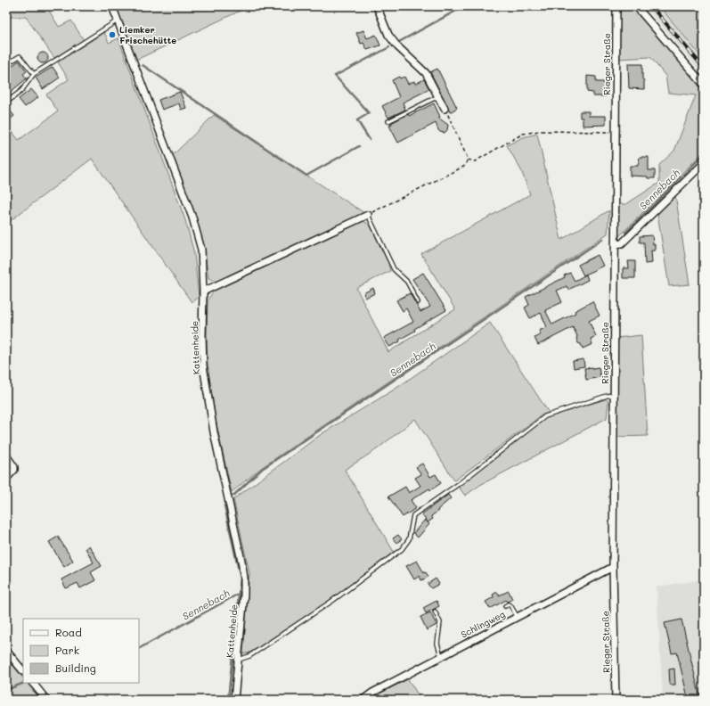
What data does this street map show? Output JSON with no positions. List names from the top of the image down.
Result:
{
  "streets": {
    "street": ["Rieger Straße", "Kattenheide", "Schlingweg"]
  },
  "crossings": [
    ["Rieger Straße", "Schlingweg"]
  ],
  "water": ["Sennebach"],
  "places": ["Liemker Frischehütte"],
  "legend": ["Road", "Park", "Building"]
}
